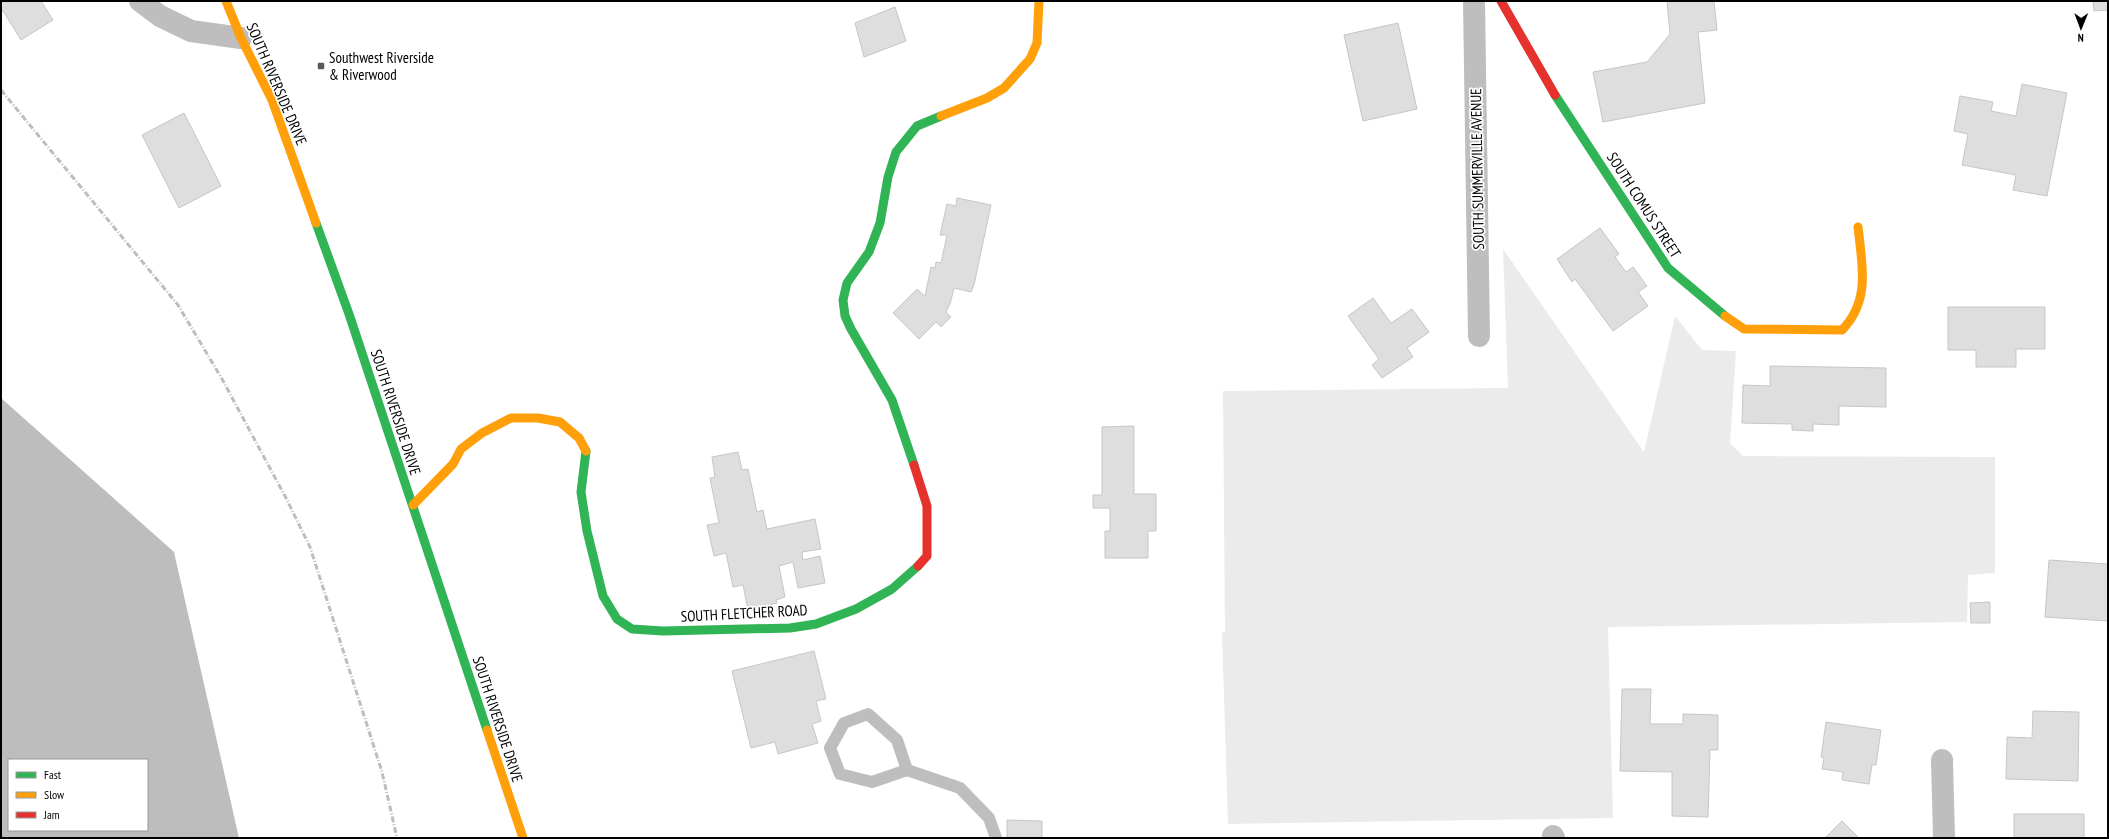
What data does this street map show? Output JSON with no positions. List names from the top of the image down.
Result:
{
  "streets": {
    "street": [
      "SOUTH RIVERSIDE DRIVE",
      "SOUTH SUMMERVILLE AVENUE",
      "SOUTH COMUS STREET",
      "SOUTH FLETCHER ROAD"
    ]
  },
  "crossings": [
    ["SOUTH RIVERSIDE DRIVE", "SOUTH FLETCHER ROAD"]
  ],
  "places": {
    "transit": ["Southwest Riverside & Riverwood"]
  },
  "legend": ["Fast", "Slow", "Jam"],
  "north": "bottom"
}
